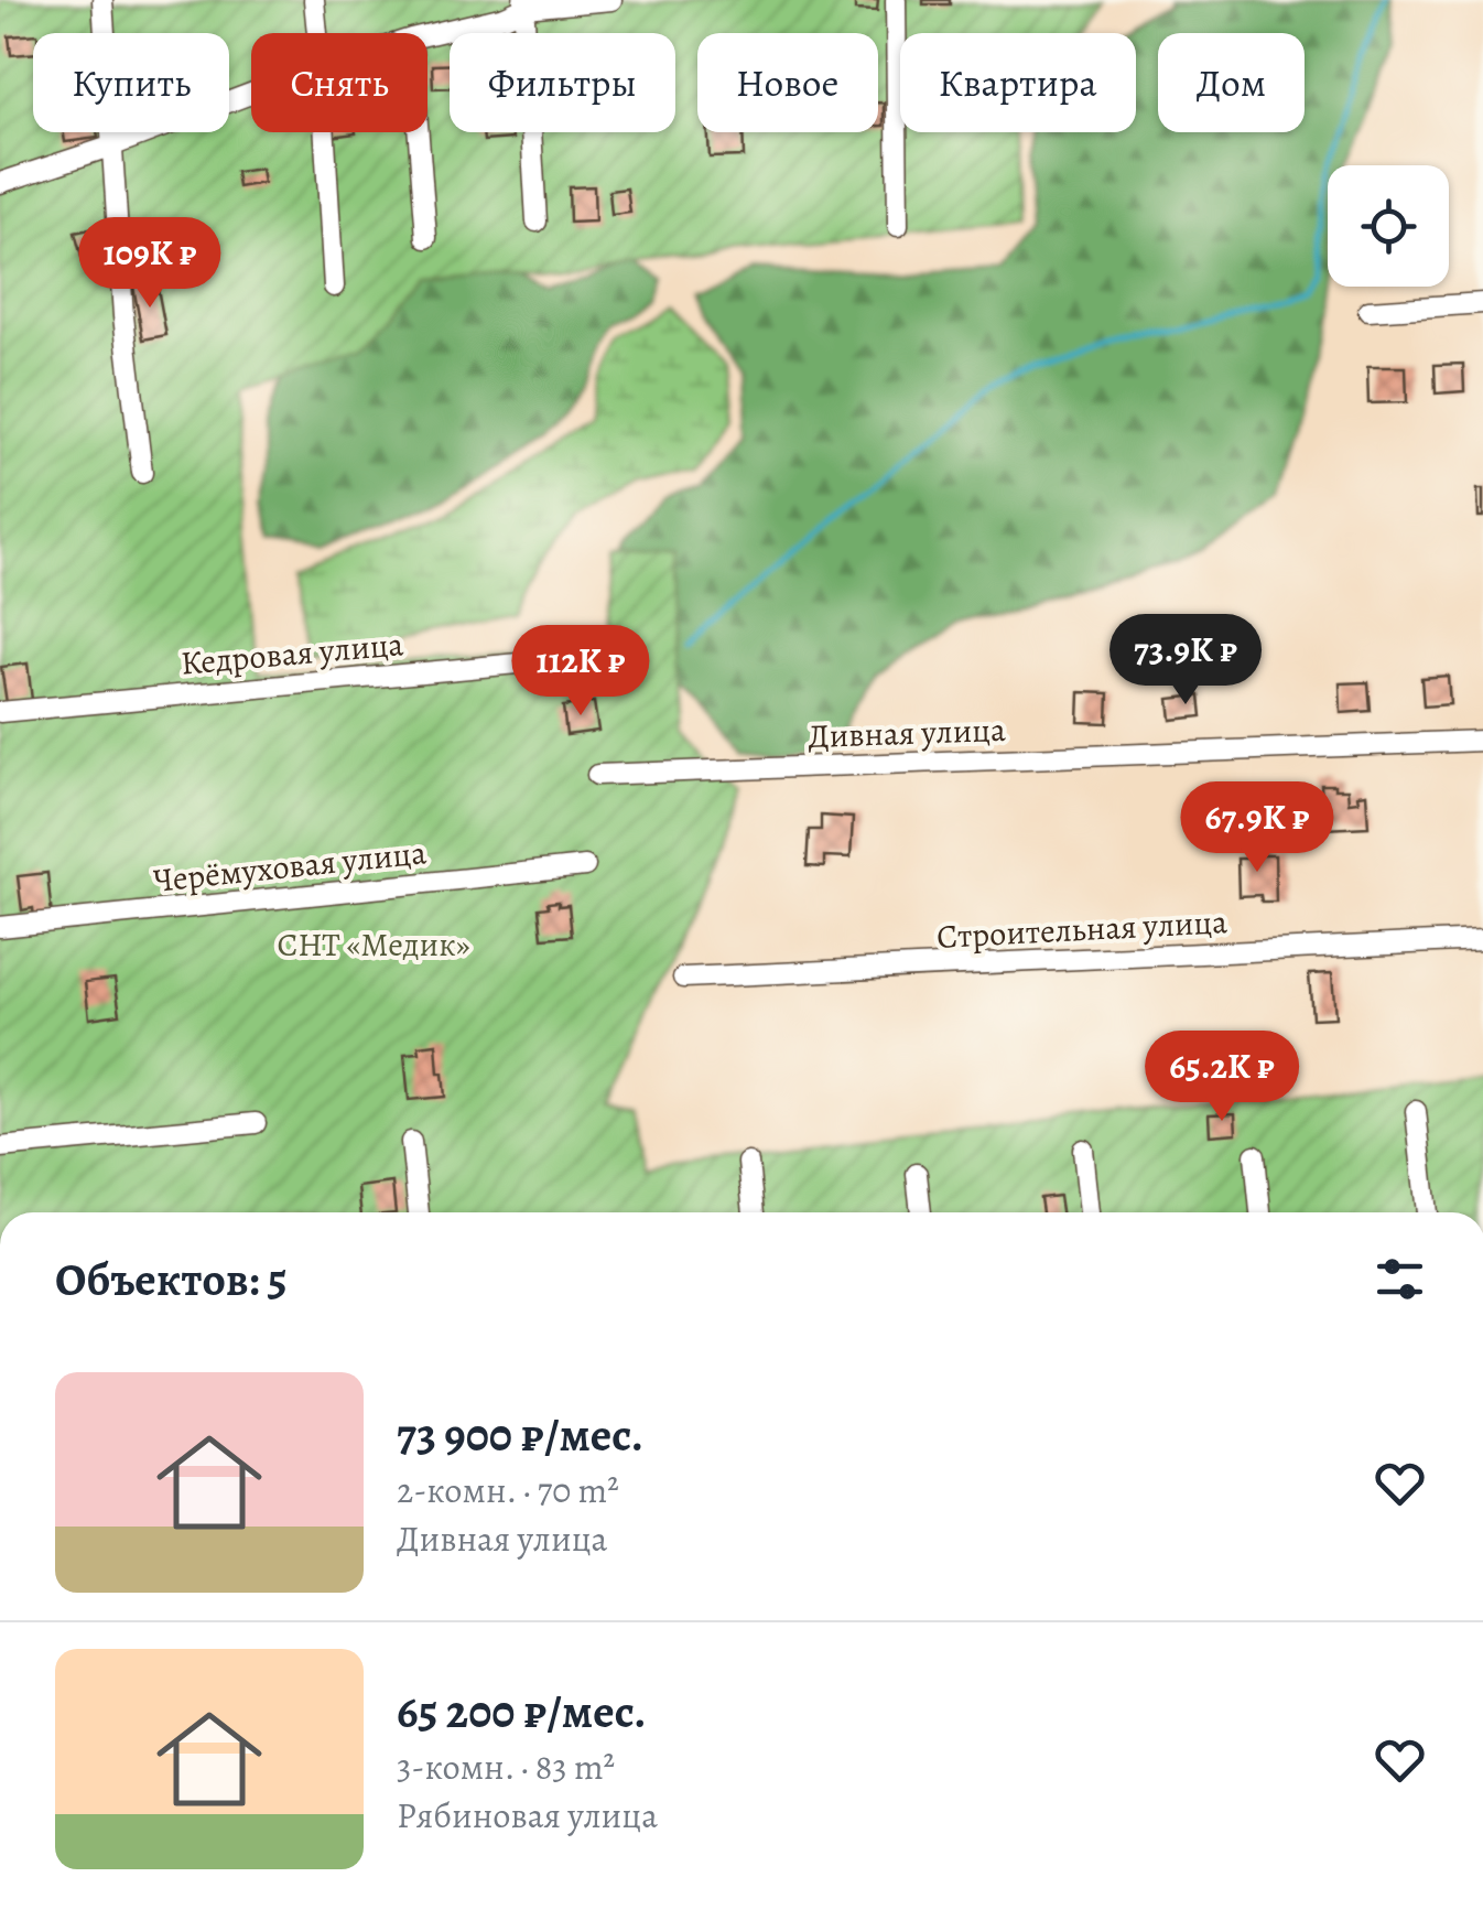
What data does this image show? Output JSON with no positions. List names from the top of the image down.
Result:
{
  "streets": {
    "street": [
      "Кедровая улица",
      "Дивная улица",
      "Черёмуховая улица",
      "Строительная улица"
    ]
  },
  "parks": ["СНТ «Медик»"],
  "page": {
    "chip": [
      "Купить",
      "Снять",
      "Фильтры",
      "Новое",
      "Квартира",
      "Дом"
    ],
    "price": [
      "109K ₽",
      "73.9K ₽",
      "112K ₽",
      "67.9K ₽",
      "65.2K ₽"
    ],
    "heading": "Объектов: 5",
    "list": [
      {
        "name": "73 900 ₽/мес.",
        "note": "2-комн. · 70 m² · Дивная улица"
      },
      {
        "name": "65 200 ₽/мес.",
        "note": "3-комн. · 83 m² · Рябиновая улица"
      }
    ]
  }
}
